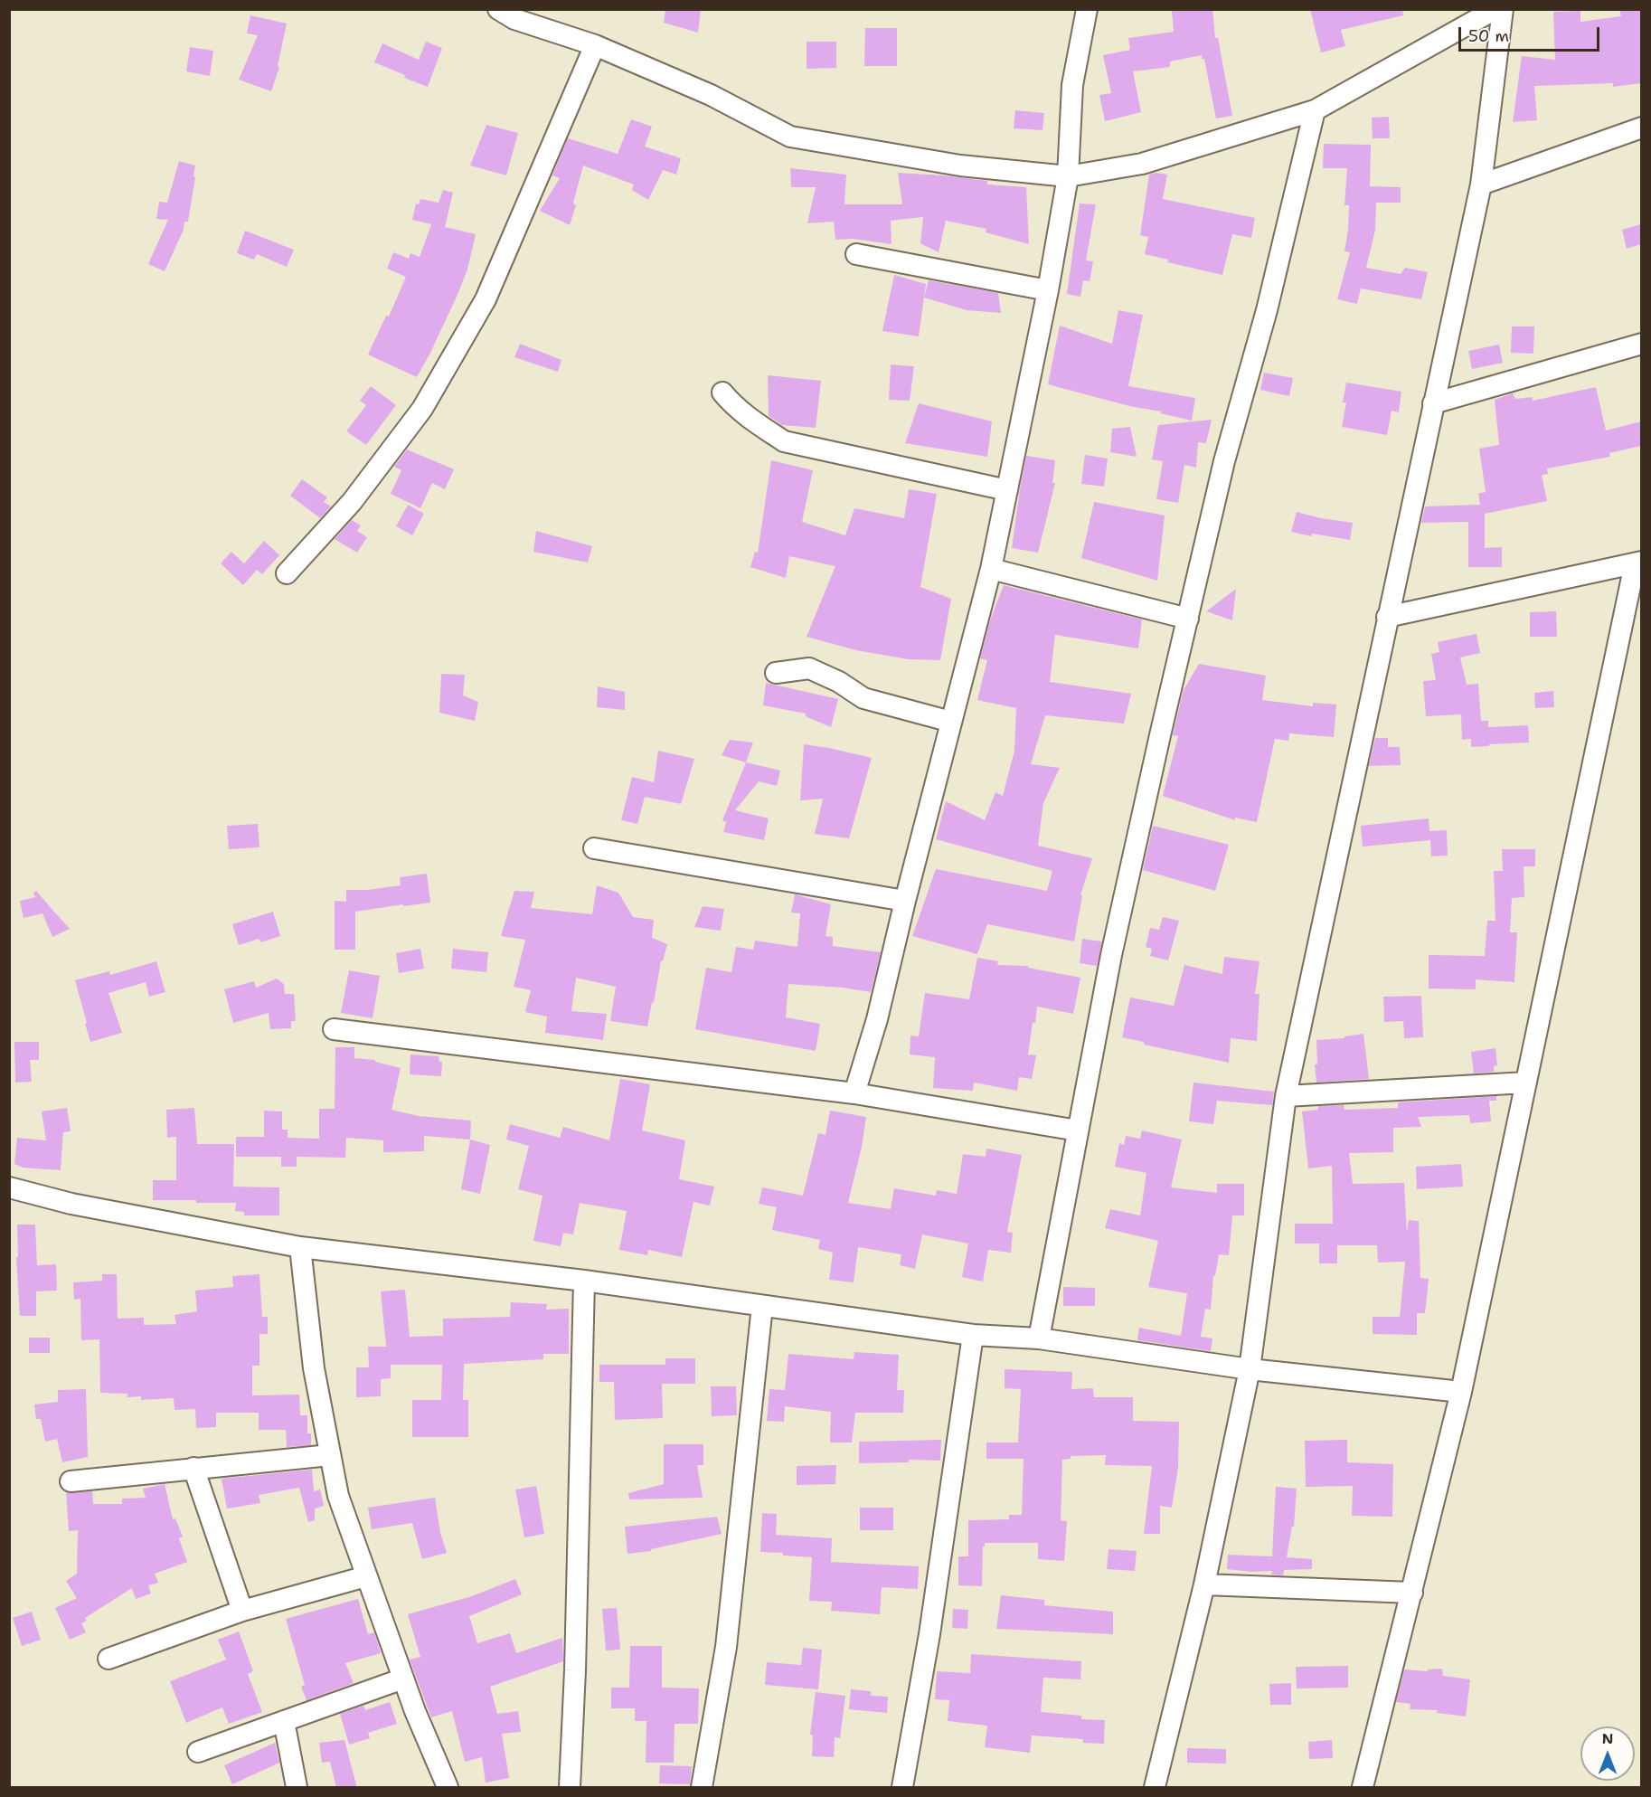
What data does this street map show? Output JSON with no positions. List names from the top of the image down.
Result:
{
  "scale_bar": "50 m",
  "north": "top"
}
